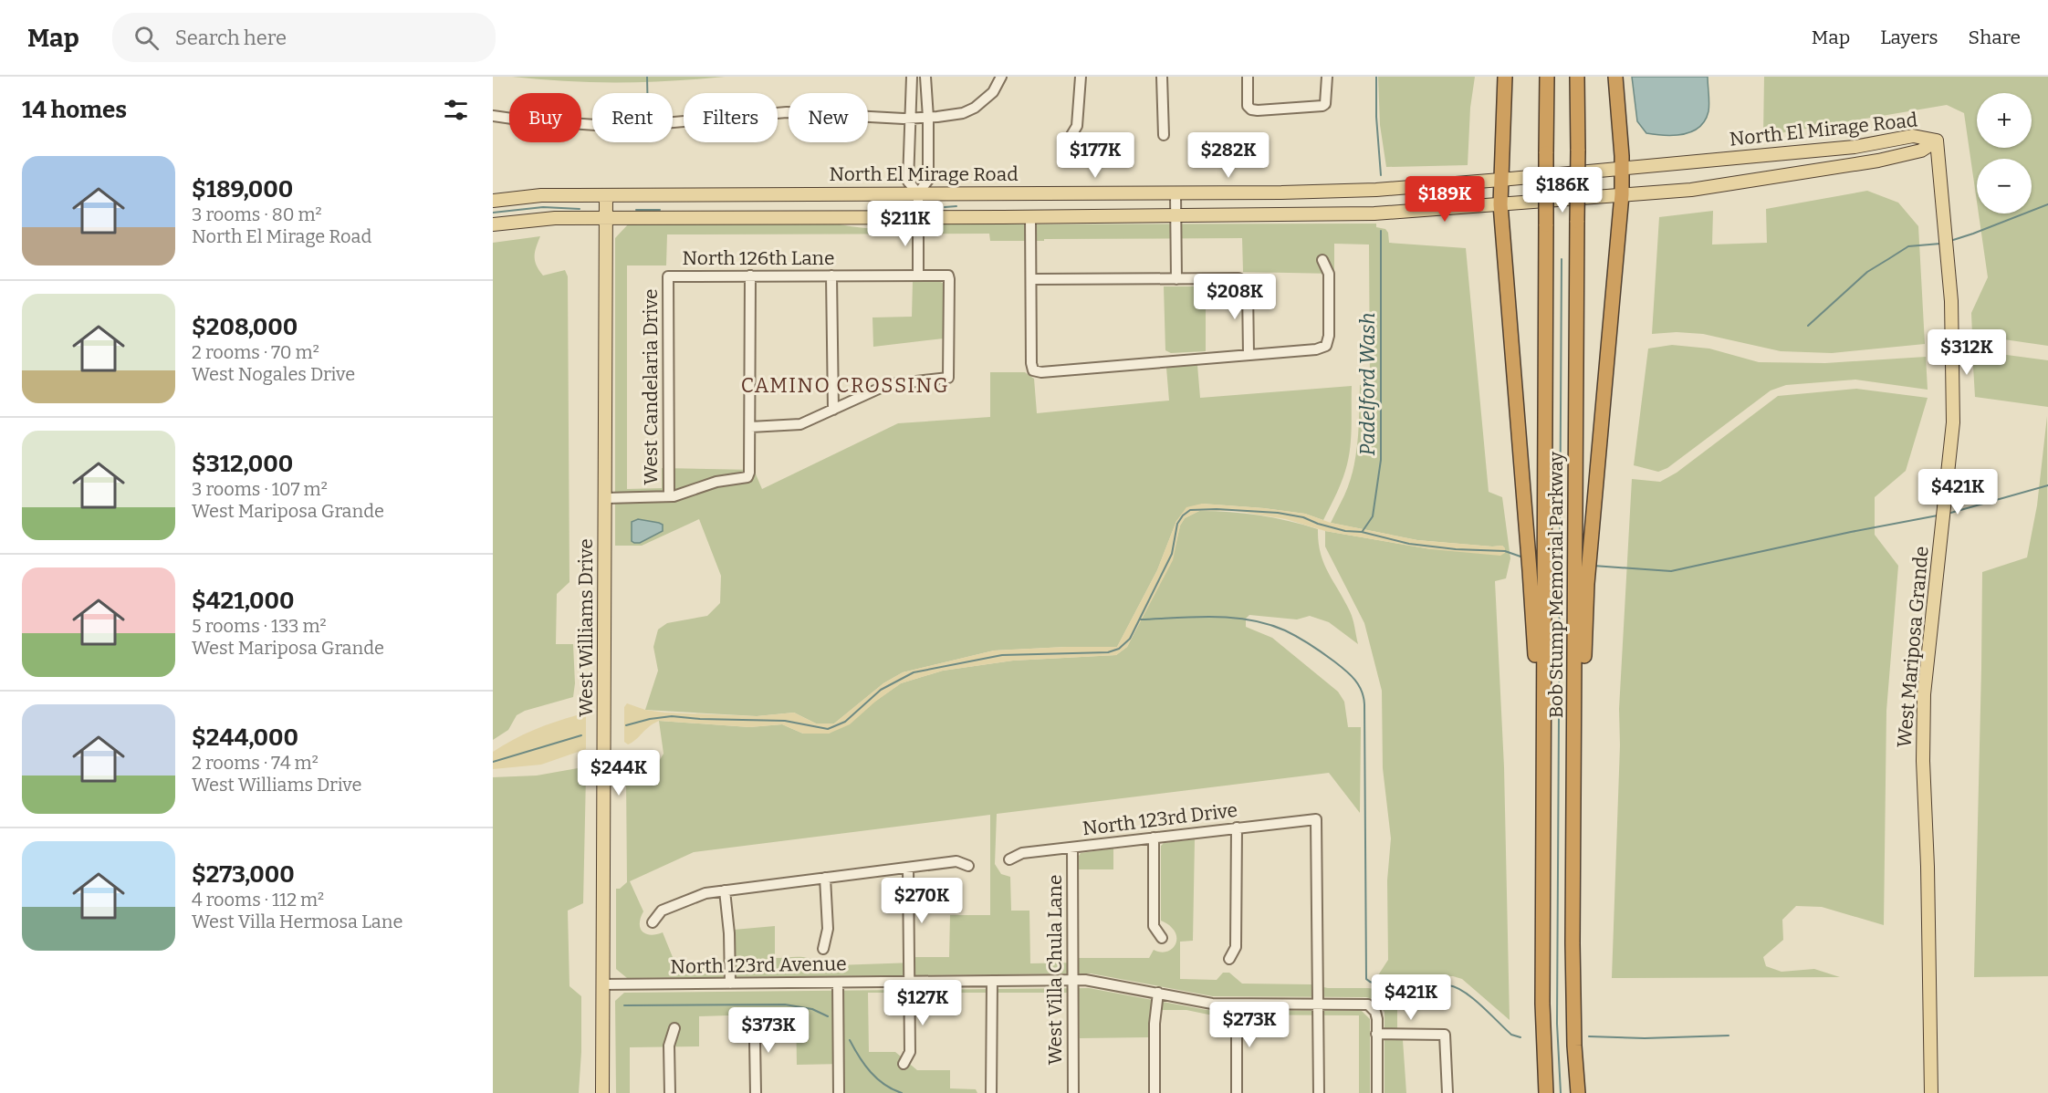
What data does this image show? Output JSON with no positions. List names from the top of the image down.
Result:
{
  "streets": {
    "highway": ["Bob Stump Memorial Parkway"],
    "main road": ["North El Mirage Road", "West Williams Drive", "West Mariposa Grande"],
    "street": [
      "North 126th Lane",
      "West Candelaria Drive",
      "North 123rd Drive",
      "North 123rd Avenue",
      "West Villa Chula Lane"
    ]
  },
  "crossings": [
    ["North El Mirage Road", "West Williams Drive"],
    ["North El Mirage Road", "West Mariposa Grande"],
    ["North 126th Lane", "West Candelaria Drive"],
    ["West Williams Drive", "North 123rd Avenue"],
    ["North 123rd Drive", "North 123rd Avenue"],
    ["North 123rd Drive", "West Villa Chula Lane"],
    ["North 123rd Avenue", "West Villa Chula Lane"]
  ],
  "districts": ["CAMINO CROSSING"],
  "water": ["Padelford Wash"],
  "page": {
    "header": "Map",
    "search": "Search here",
    "nav": ["Map", "Layers", "Share"],
    "heading": "14 homes",
    "map_buttons": ["+", "−"],
    "chip": [
      "Buy",
      "Rent",
      "Filters",
      "New"
    ],
    "price": [
      "$177K",
      "$282K",
      "$186K",
      "$189K",
      "$211K",
      "$208K",
      "$312K",
      "$421K",
      "$244K",
      "$270K",
      "$421K",
      "$127K",
      "$273K",
      "$373K"
    ],
    "list": [
      {
        "name": "$189,000",
        "note": "3 rooms · 80 m² · North El Mirage Road"
      },
      {
        "name": "$208,000",
        "note": "2 rooms · 70 m² · West Nogales Drive"
      },
      {
        "name": "$312,000",
        "note": "3 rooms · 107 m² · West Mariposa Grande"
      },
      {
        "name": "$421,000",
        "note": "5 rooms · 133 m² · West Mariposa Grande"
      },
      {
        "name": "$244,000",
        "note": "2 rooms · 74 m² · West Williams Drive"
      },
      {
        "name": "$273,000",
        "note": "4 rooms · 112 m² · West Villa Hermosa Lane"
      }
    ]
  }
}
